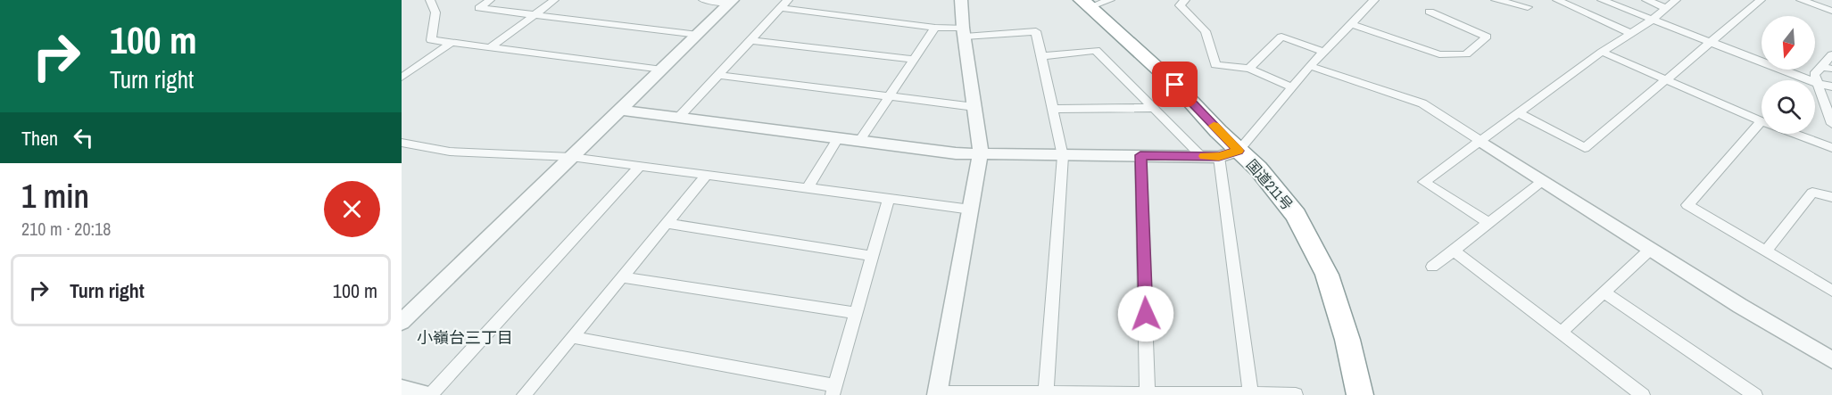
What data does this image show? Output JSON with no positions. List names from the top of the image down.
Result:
{
  "streets": {
    "highway": ["国道211号"]
  },
  "districts": ["小嶺台三丁目"],
  "north": "bottom",
  "page": {
    "turn": ["100 m", "Turn right"],
    "then": "Then",
    "heading": ["1 min", "210 m · 20:18"],
    "list": [
      {
        "name": "Turn right",
        "value": "100 m"
      }
    ]
  }
}
